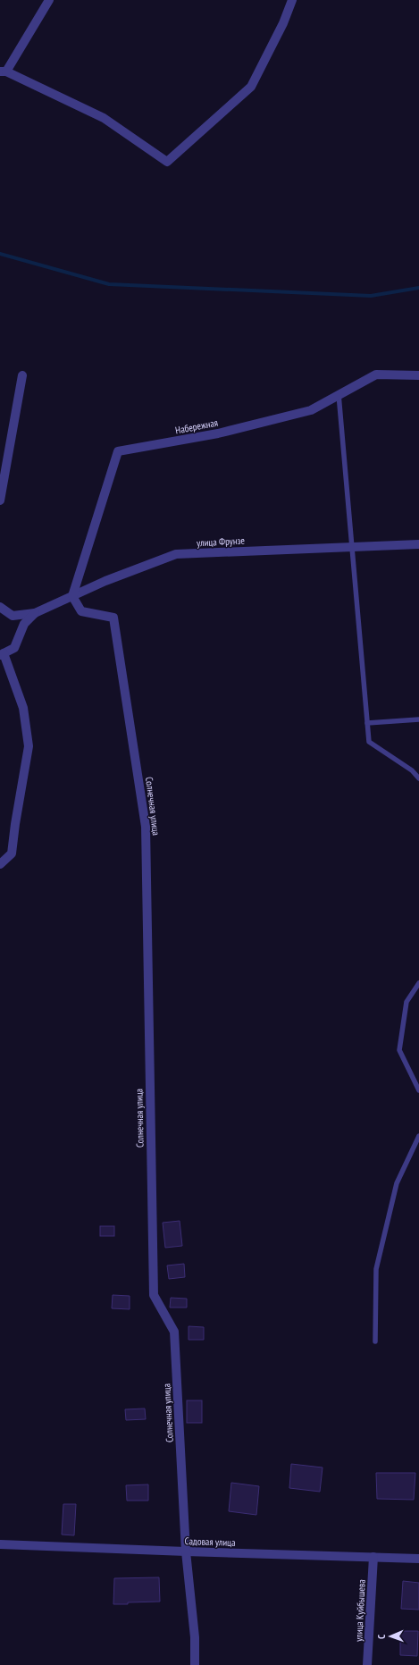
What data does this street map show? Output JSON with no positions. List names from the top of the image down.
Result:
{
  "streets": {
    "street": [
      "Набережная",
      "улица Фрунзе",
      "Солнечная улица",
      "Садовая улица",
      "улица Куйбышева"
    ]
  },
  "crossings": [
    ["Набережная", "улица Фрунзе"],
    ["Набережная", "Солнечная улица"],
    ["улица Фрунзе", "Солнечная улица"],
    ["Солнечная улица", "Садовая улица"],
    ["Садовая улица", "улица Куйбышева"]
  ],
  "north": "left"
}
